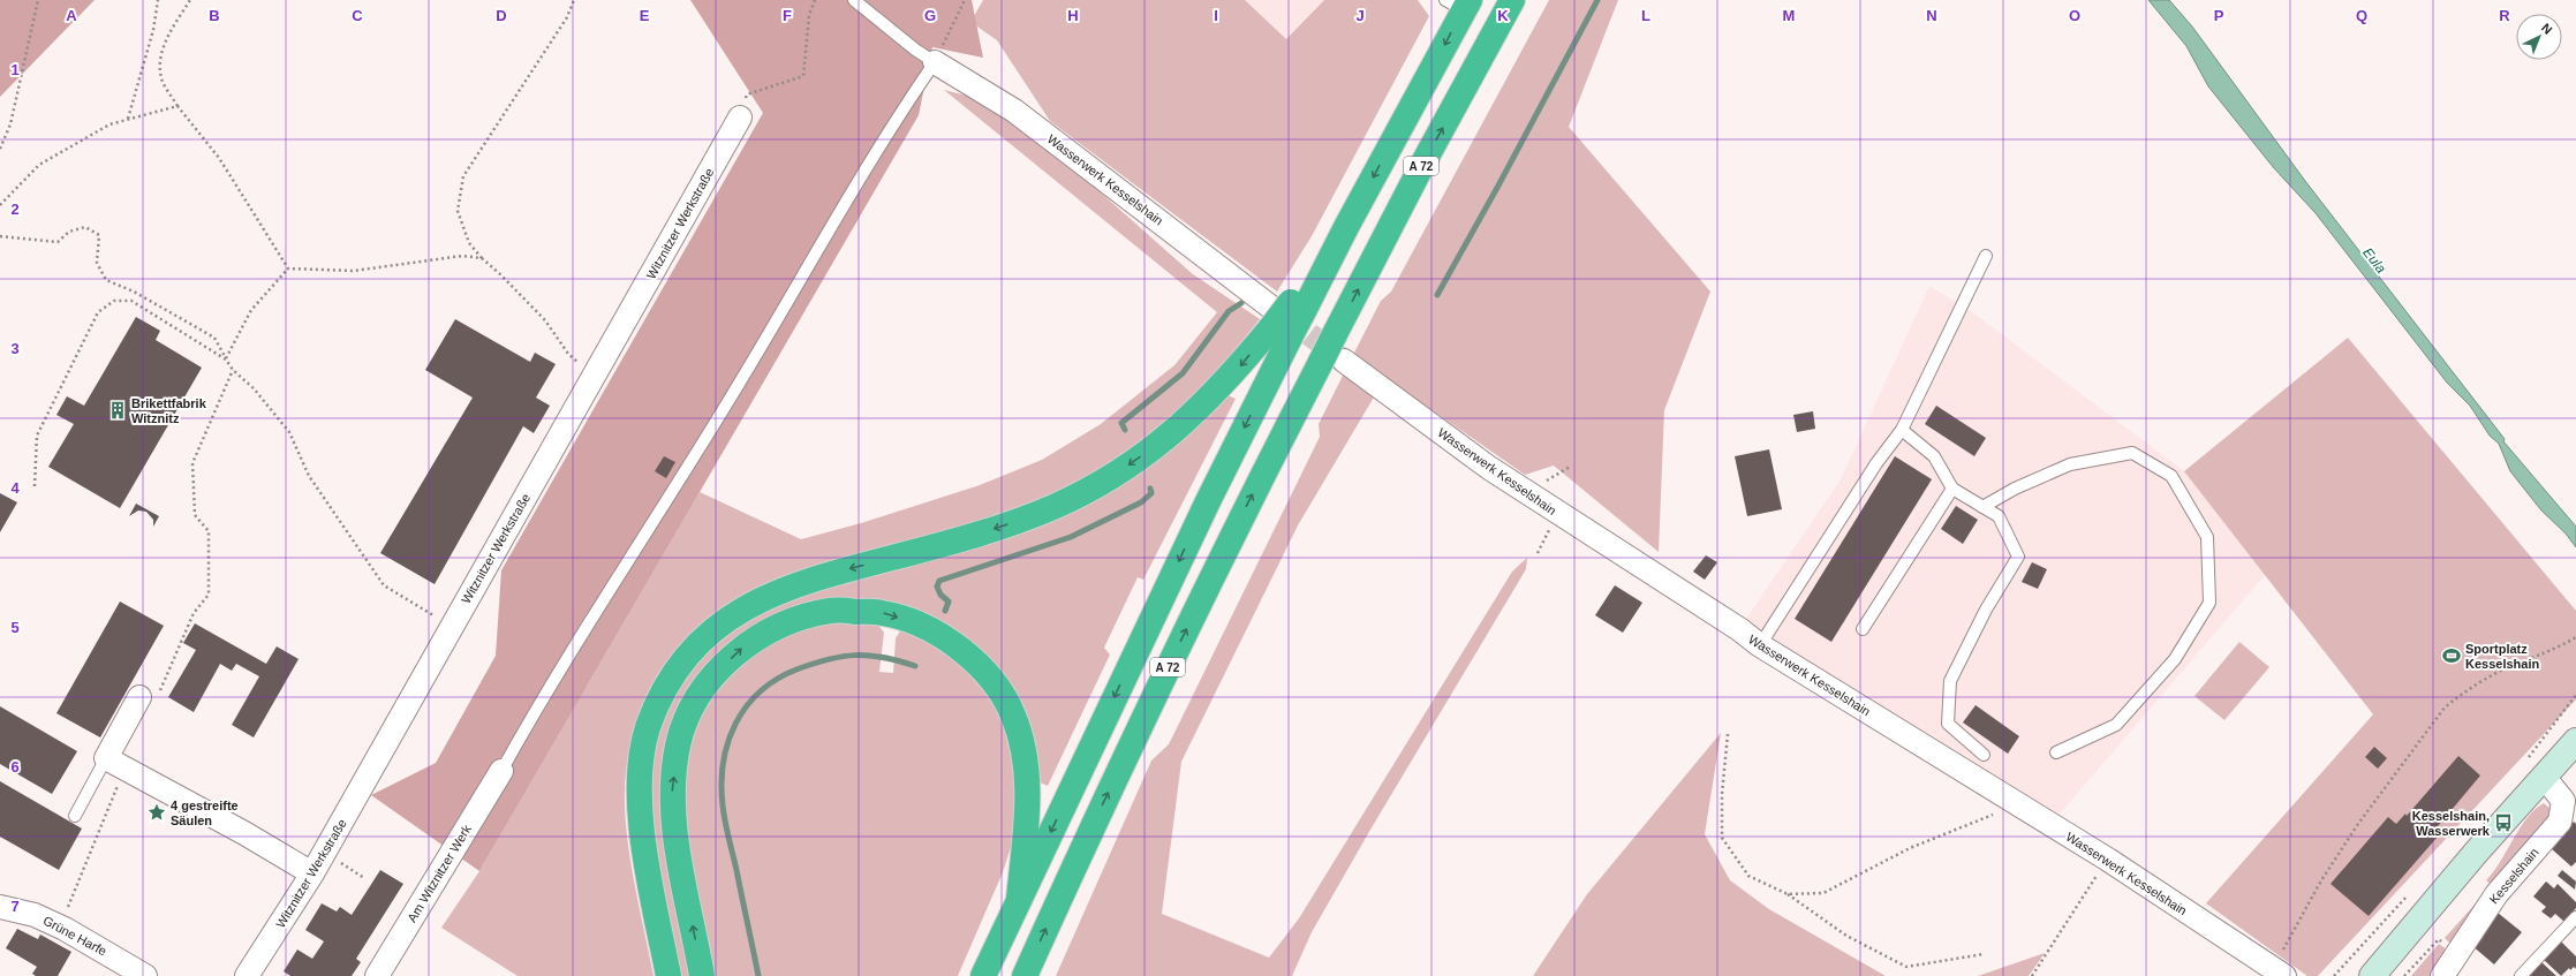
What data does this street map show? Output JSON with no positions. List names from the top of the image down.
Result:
{
  "streets": {
    "highway": ["A 72"],
    "street": [
      "Wasserwerk Kesselshain",
      "Witznitzer Werkstraße",
      "Am Witznitzer Werk",
      "Kesselshain",
      "Grüne Harfe"
    ]
  },
  "crossings": [
    ["A 72", "Wasserwerk Kesselshain"]
  ],
  "water": ["Eula"],
  "places": {
    "building": ["Brikettfabrik Witznitz"],
    "sports": ["Sportplatz Kesselshain"],
    "place": ["4 gestreifte Säulen"],
    "bus stop": ["Kesselshain, Wasserwerk"]
  },
  "north": "top right",
  "grid": {
    "columns": [
      "A",
      "B",
      "C",
      "D",
      "E",
      "F",
      "G",
      "H",
      "I",
      "J",
      "K",
      "L",
      "M",
      "N",
      "O",
      "P",
      "Q",
      "R"
    ],
    "rows": [
      "1",
      "2",
      "3",
      "4",
      "5",
      "6",
      "7"
    ]
  }
}
